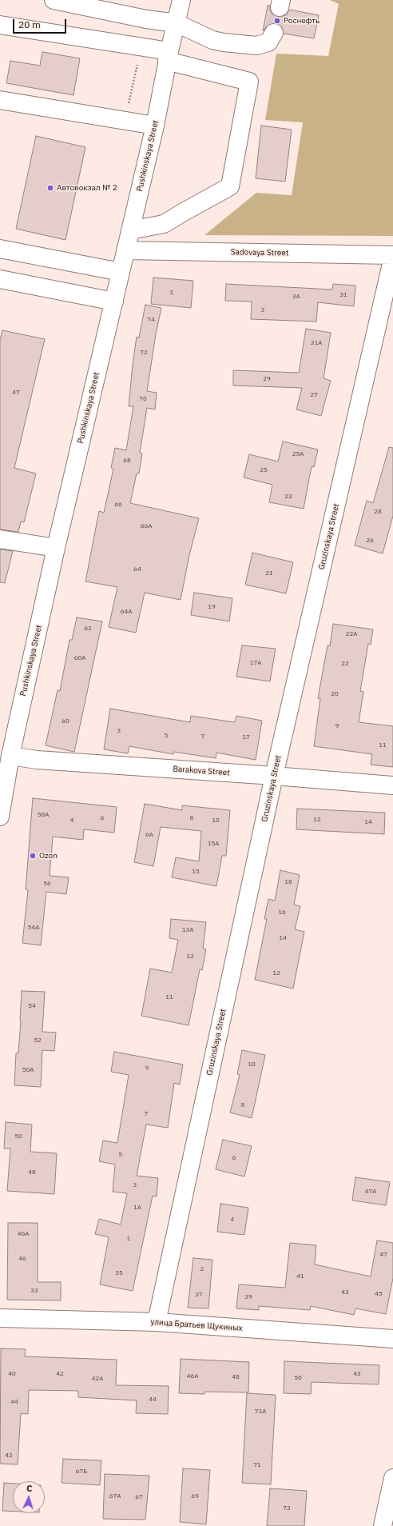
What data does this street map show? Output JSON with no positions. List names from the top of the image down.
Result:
{
  "streets": {
    "street": [
      "Pushkinskaya Street",
      "Sadovaya Street",
      "Gruzinskaya Street",
      "Barakova Street",
      "улица Братьев Щукиных"
    ]
  },
  "crossings": [
    ["Pushkinskaya Street", "Sadovaya Street"],
    ["Pushkinskaya Street", "Barakova Street"],
    ["Sadovaya Street", "Gruzinskaya Street"],
    ["Gruzinskaya Street", "Barakova Street"],
    ["Gruzinskaya Street", "улица Братьев Щукиных"]
  ],
  "places": ["Роснефть", "Автовокзал № 2", "Ozon"],
  "house_numbers": [
    "1",
    "31",
    "3А",
    "3",
    "74",
    "31А",
    "72",
    "29",
    "47",
    "27",
    "70",
    "25А",
    "68",
    "25",
    "23",
    "66",
    "28",
    "66А",
    "26",
    "64",
    "21",
    "19",
    "64А",
    "62",
    "22А",
    "60А",
    "17А",
    "22",
    "20",
    "60",
    "9",
    "3",
    "5",
    "7",
    "17",
    "11",
    "58А",
    "6",
    "8",
    "12",
    "4",
    "10",
    "14",
    "6А",
    "15А",
    "15",
    "18",
    "56",
    "16",
    "54А",
    "13А",
    "14",
    "13",
    "12",
    "11",
    "54",
    "52",
    "10",
    "9",
    "50А",
    "8",
    "7",
    "50",
    "5",
    "6",
    "48",
    "3",
    "47А",
    "1А",
    "4",
    "46А",
    "1",
    "47",
    "46",
    "2",
    "35",
    "41",
    "33",
    "43",
    "45",
    "37",
    "39",
    "40",
    "42",
    "43",
    "46А",
    "48",
    "50",
    "42А",
    "44",
    "44",
    "71А",
    "42",
    "71",
    "67Б",
    "67А",
    "69",
    "67",
    "73"
  ],
  "scale_bar": "20 m",
  "north": "top"
}
